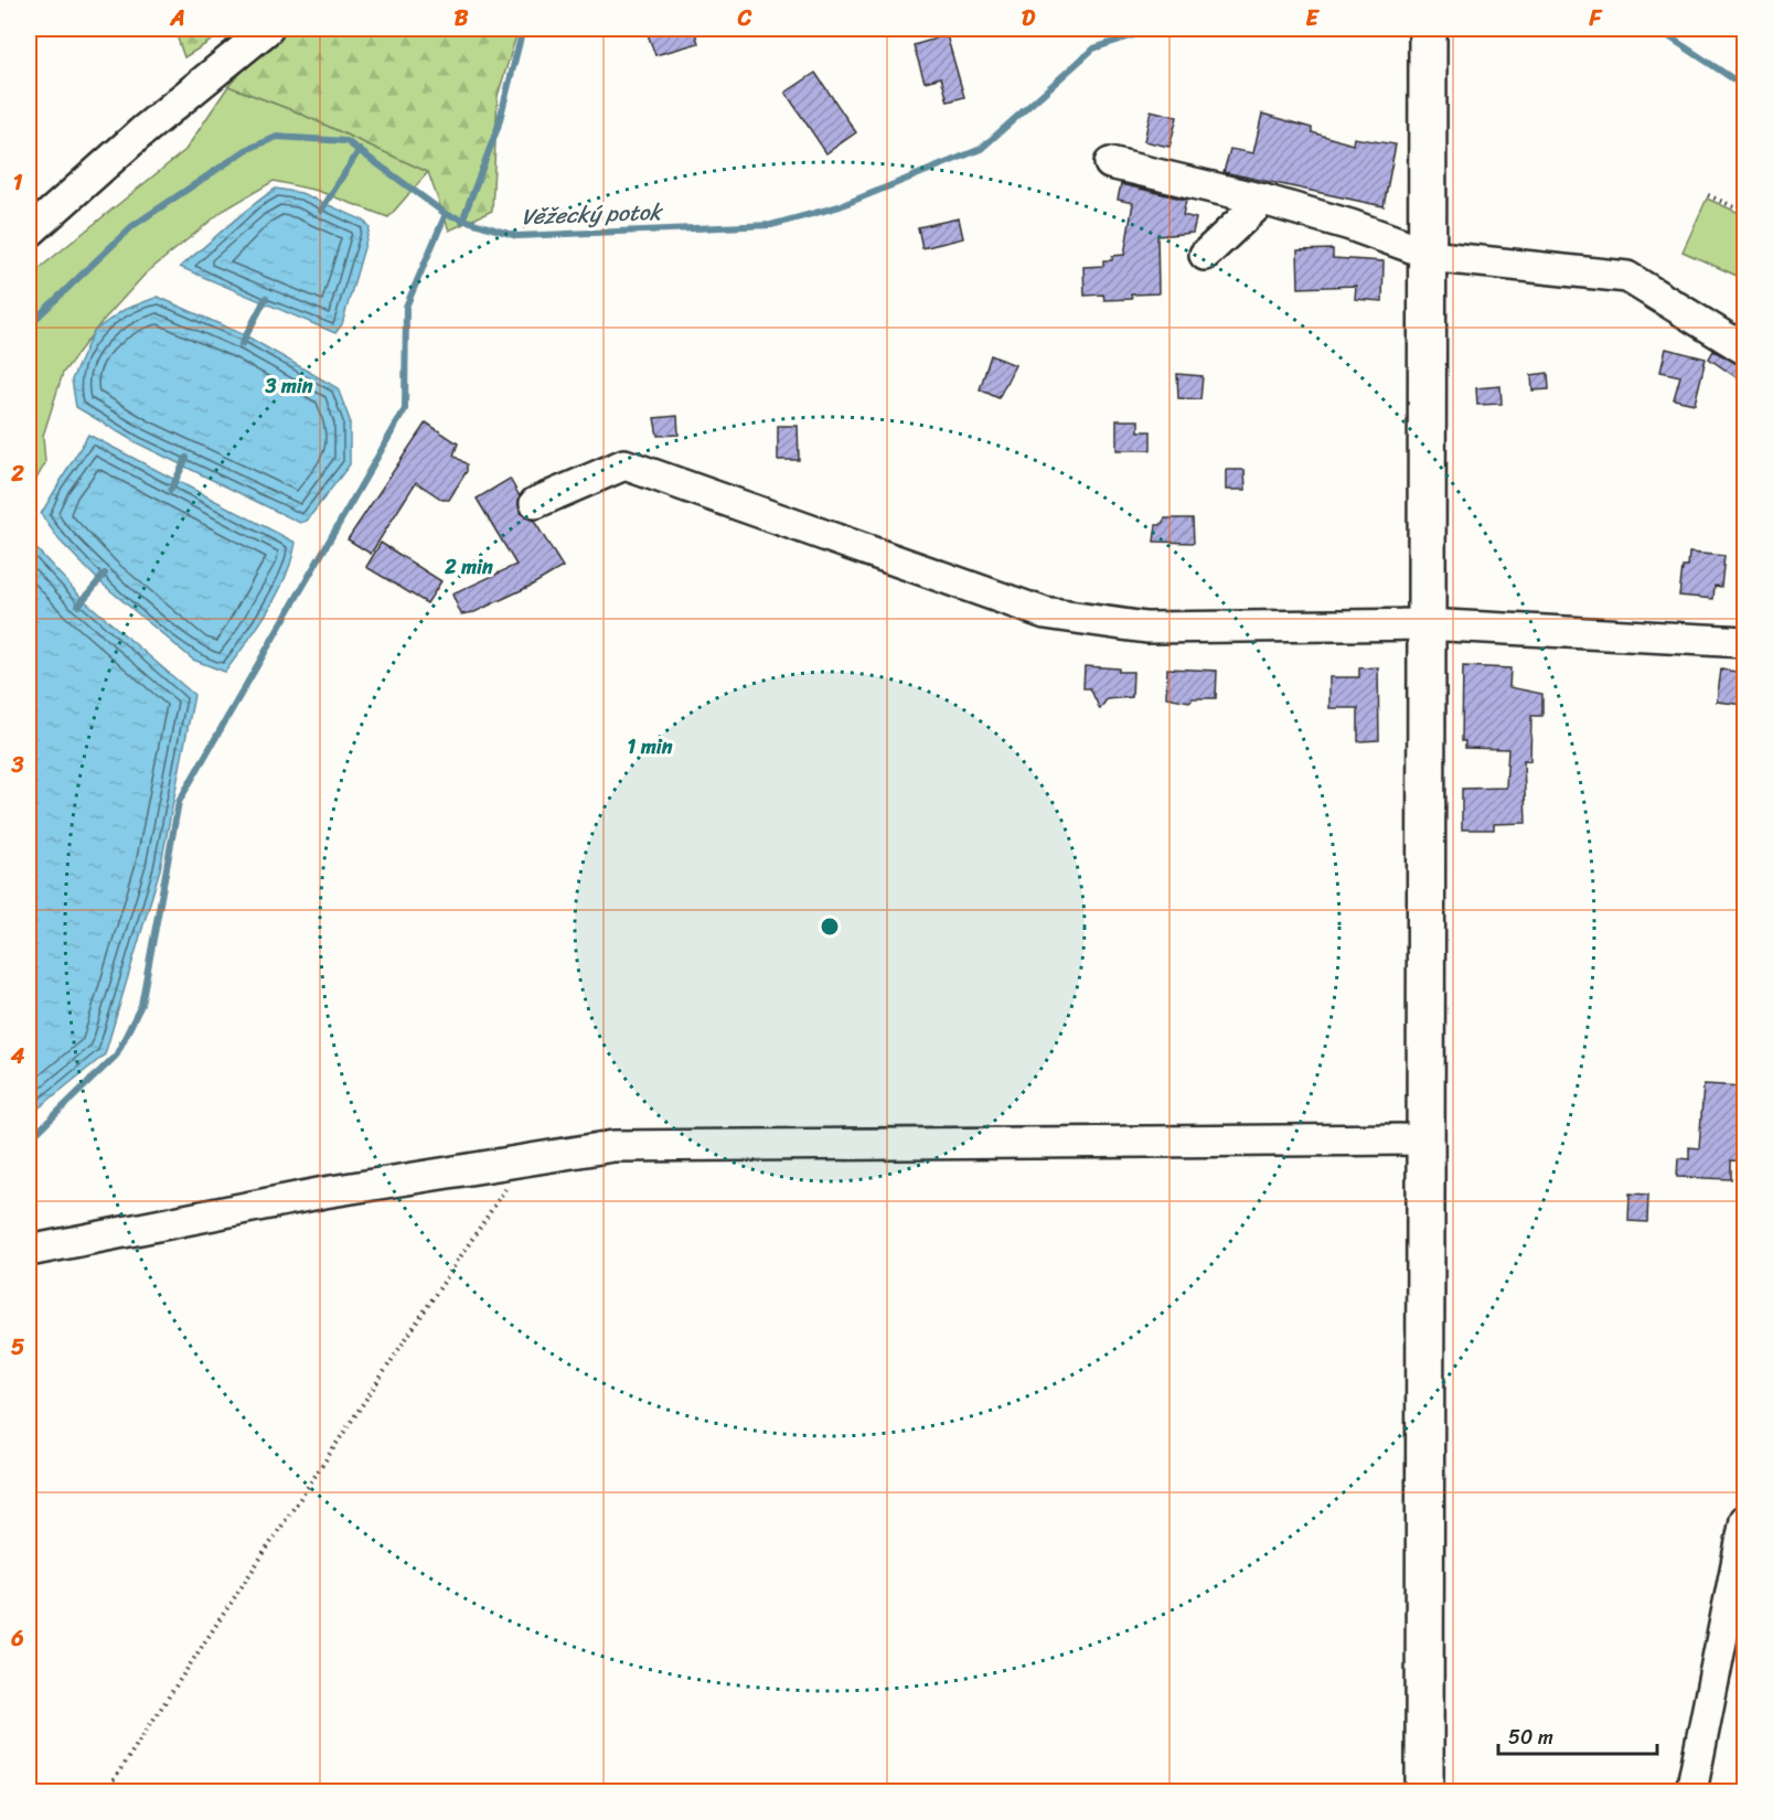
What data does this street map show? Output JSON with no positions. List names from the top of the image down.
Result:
{
  "water": ["Věžecký potok"],
  "scale_bar": "50 m",
  "grid": {
    "columns": [
      "A",
      "B",
      "C",
      "D",
      "E",
      "F"
    ],
    "rows": [
      "1",
      "2",
      "3",
      "4",
      "5",
      "6"
    ]
  },
  "rings": ["3 min", "2 min", "1 min"]
}
